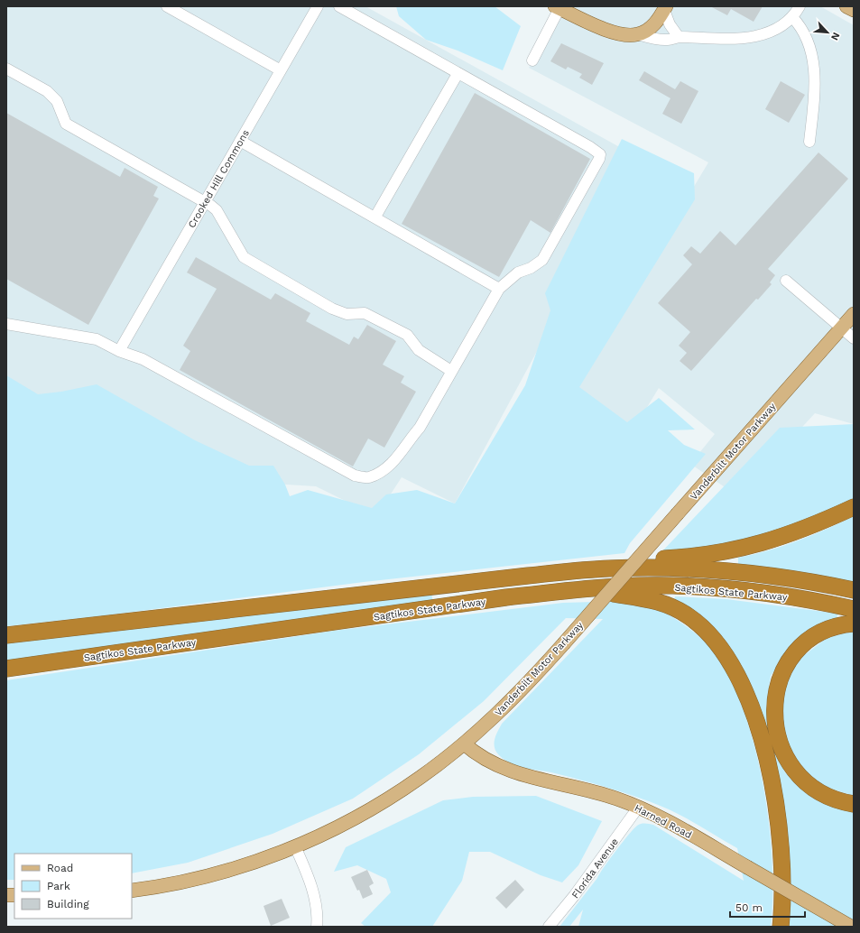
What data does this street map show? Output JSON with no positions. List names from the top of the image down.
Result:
{
  "streets": {
    "highway": ["Sagtikos State Parkway"],
    "main road": ["Vanderbilt Motor Parkway", "Harned Road"],
    "street": ["Crooked Hill Commons", "Florida Avenue"]
  },
  "crossings": [
    ["Vanderbilt Motor Parkway", "Harned Road"],
    ["Harned Road", "Florida Avenue"]
  ],
  "legend": ["Road", "Park", "Building"],
  "scale_bar": "50 m",
  "north": "bottom right"
}
